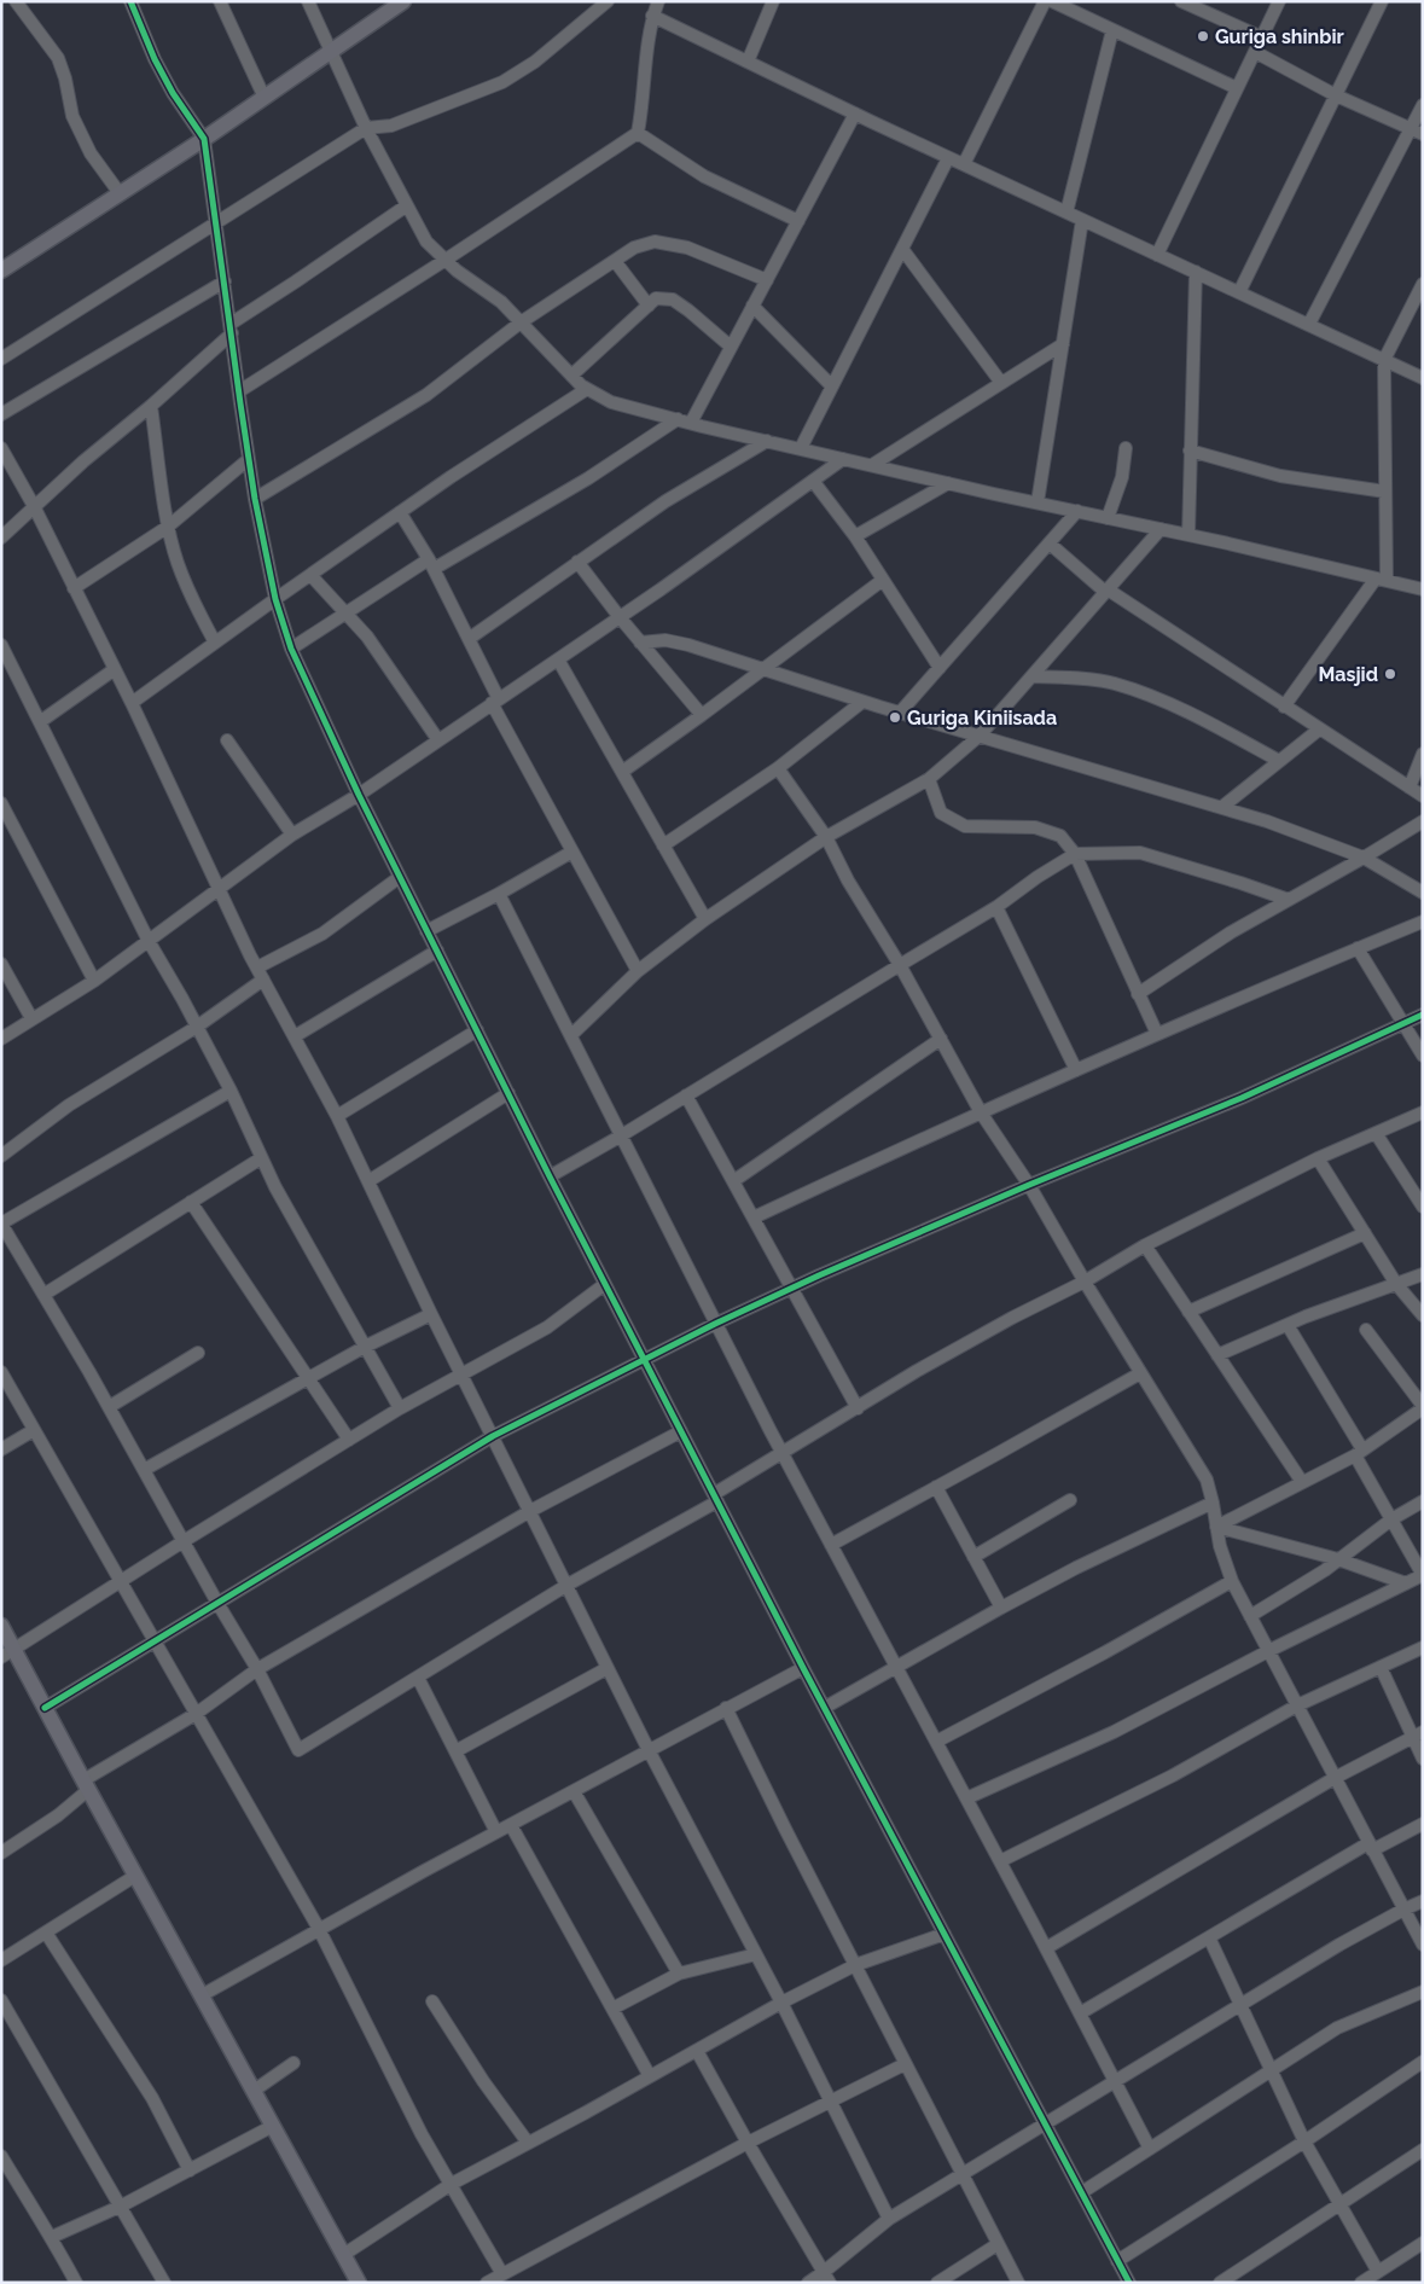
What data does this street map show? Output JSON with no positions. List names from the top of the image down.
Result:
{
  "places": ["Guriga shinbir", "Masjid", "Guriga Kiniisada"]
}
